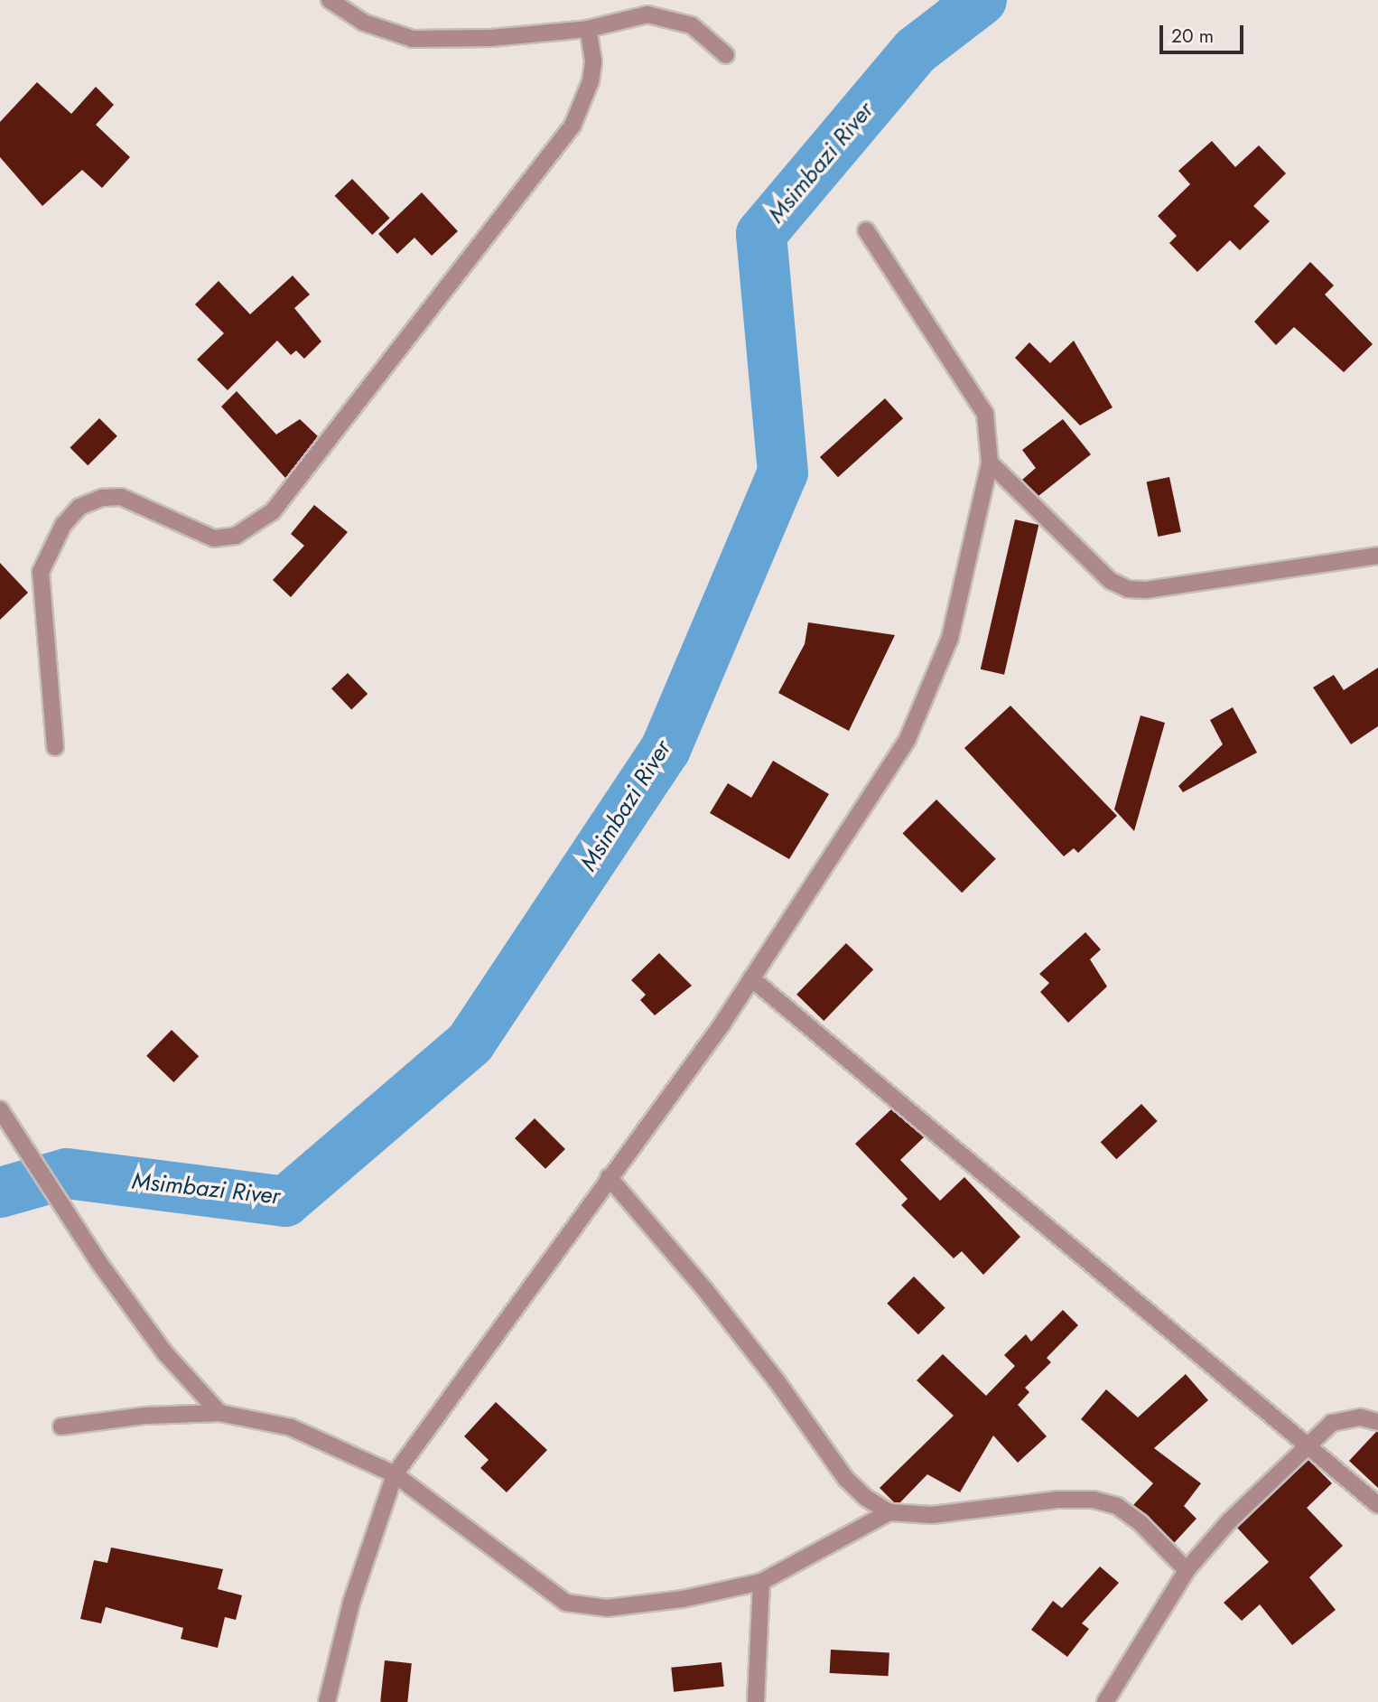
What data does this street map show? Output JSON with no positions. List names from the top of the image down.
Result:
{
  "water": ["Msimbazi River"],
  "scale_bar": "20 m"
}
